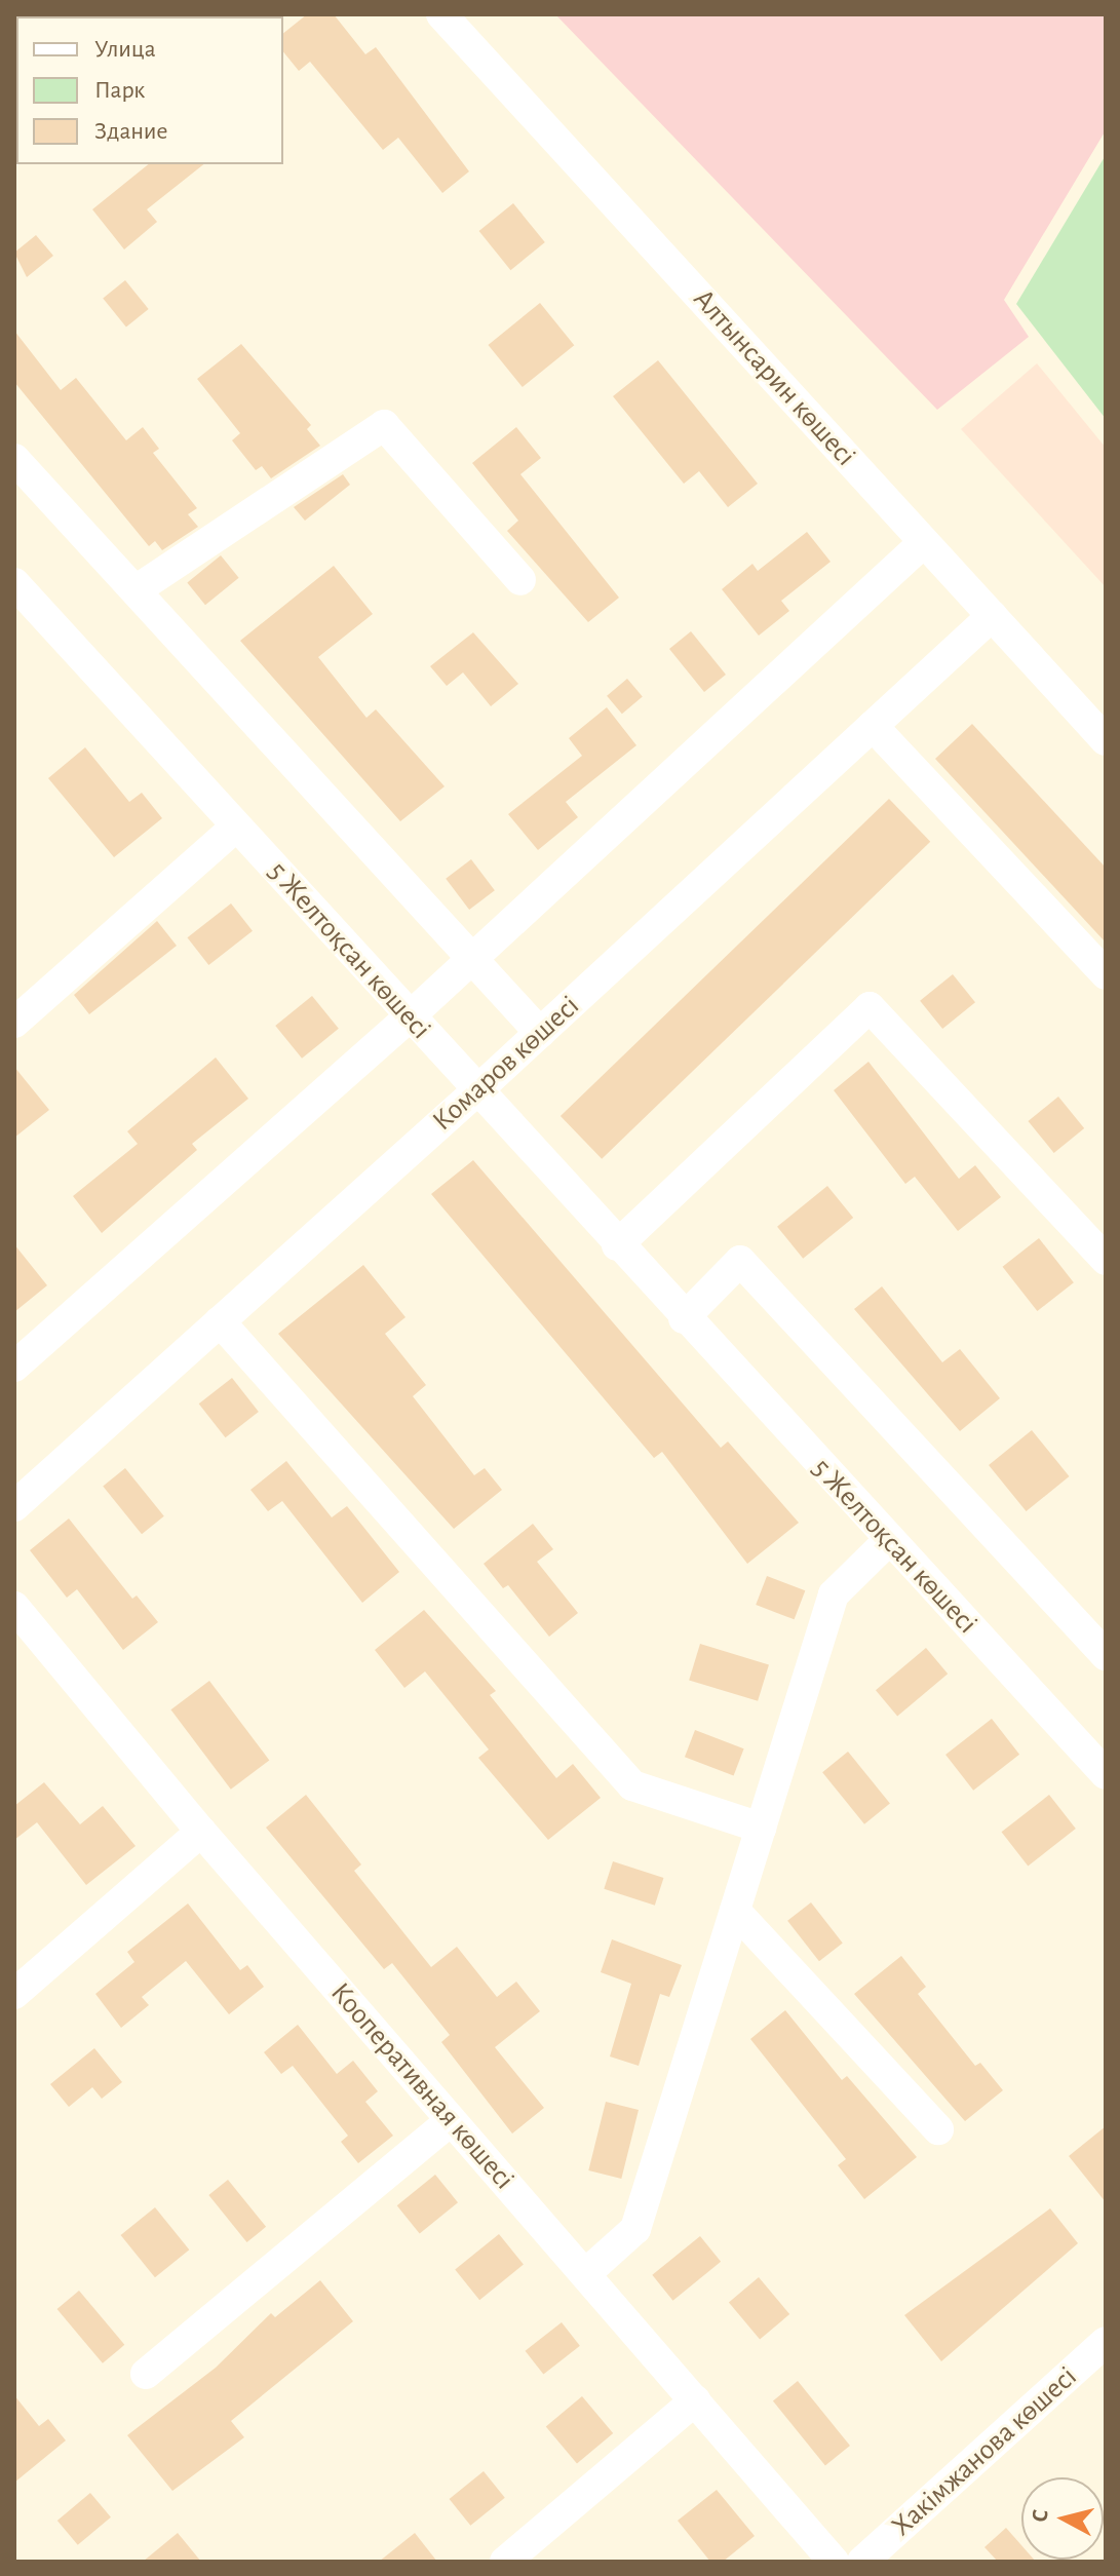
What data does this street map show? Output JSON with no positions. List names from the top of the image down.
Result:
{
  "streets": {
    "street": [
      "Алтынсарин көшесі",
      "5 Желтоқсан көшесі",
      "Комаров көшесі",
      "Кооперативная көшесі",
      "Хакімжанова көшесі"
    ]
  },
  "crossings": [
    ["Алтынсарин көшесі", "Комаров көшесі"],
    ["5 Желтоқсан көшесі", "Комаров көшесі"]
  ],
  "legend": ["Улица", "Парк", "Здание"],
  "north": "left"
}
